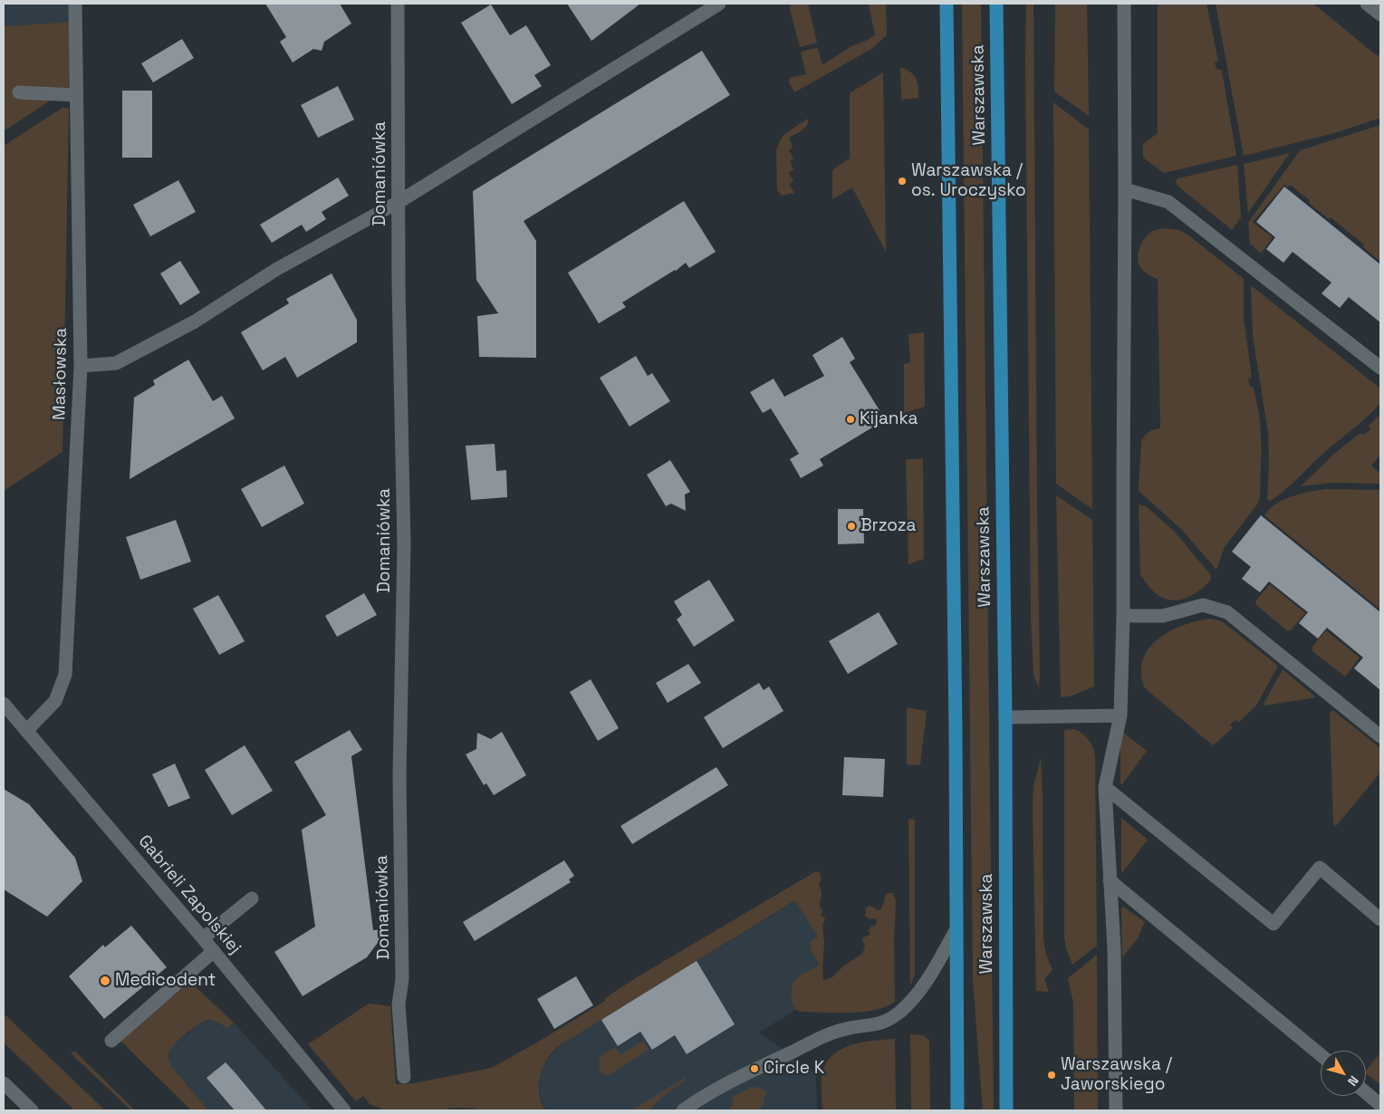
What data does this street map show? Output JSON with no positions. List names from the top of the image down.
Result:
{
  "streets": {
    "main road": ["Warszawska"],
    "street": ["Domaniówka", "Masłowska", "Gabrieli Zapolskiej"]
  },
  "crossings": [
    ["Masłowska", "Gabrieli Zapolskiej"]
  ],
  "places": [
    "Warszawska / os. Uroczysko",
    "Kijanka",
    "Brzoza",
    "Medicodent",
    "Circle K",
    "Warszawska / Jaworskiego"
  ],
  "north": "bottom right"
}
